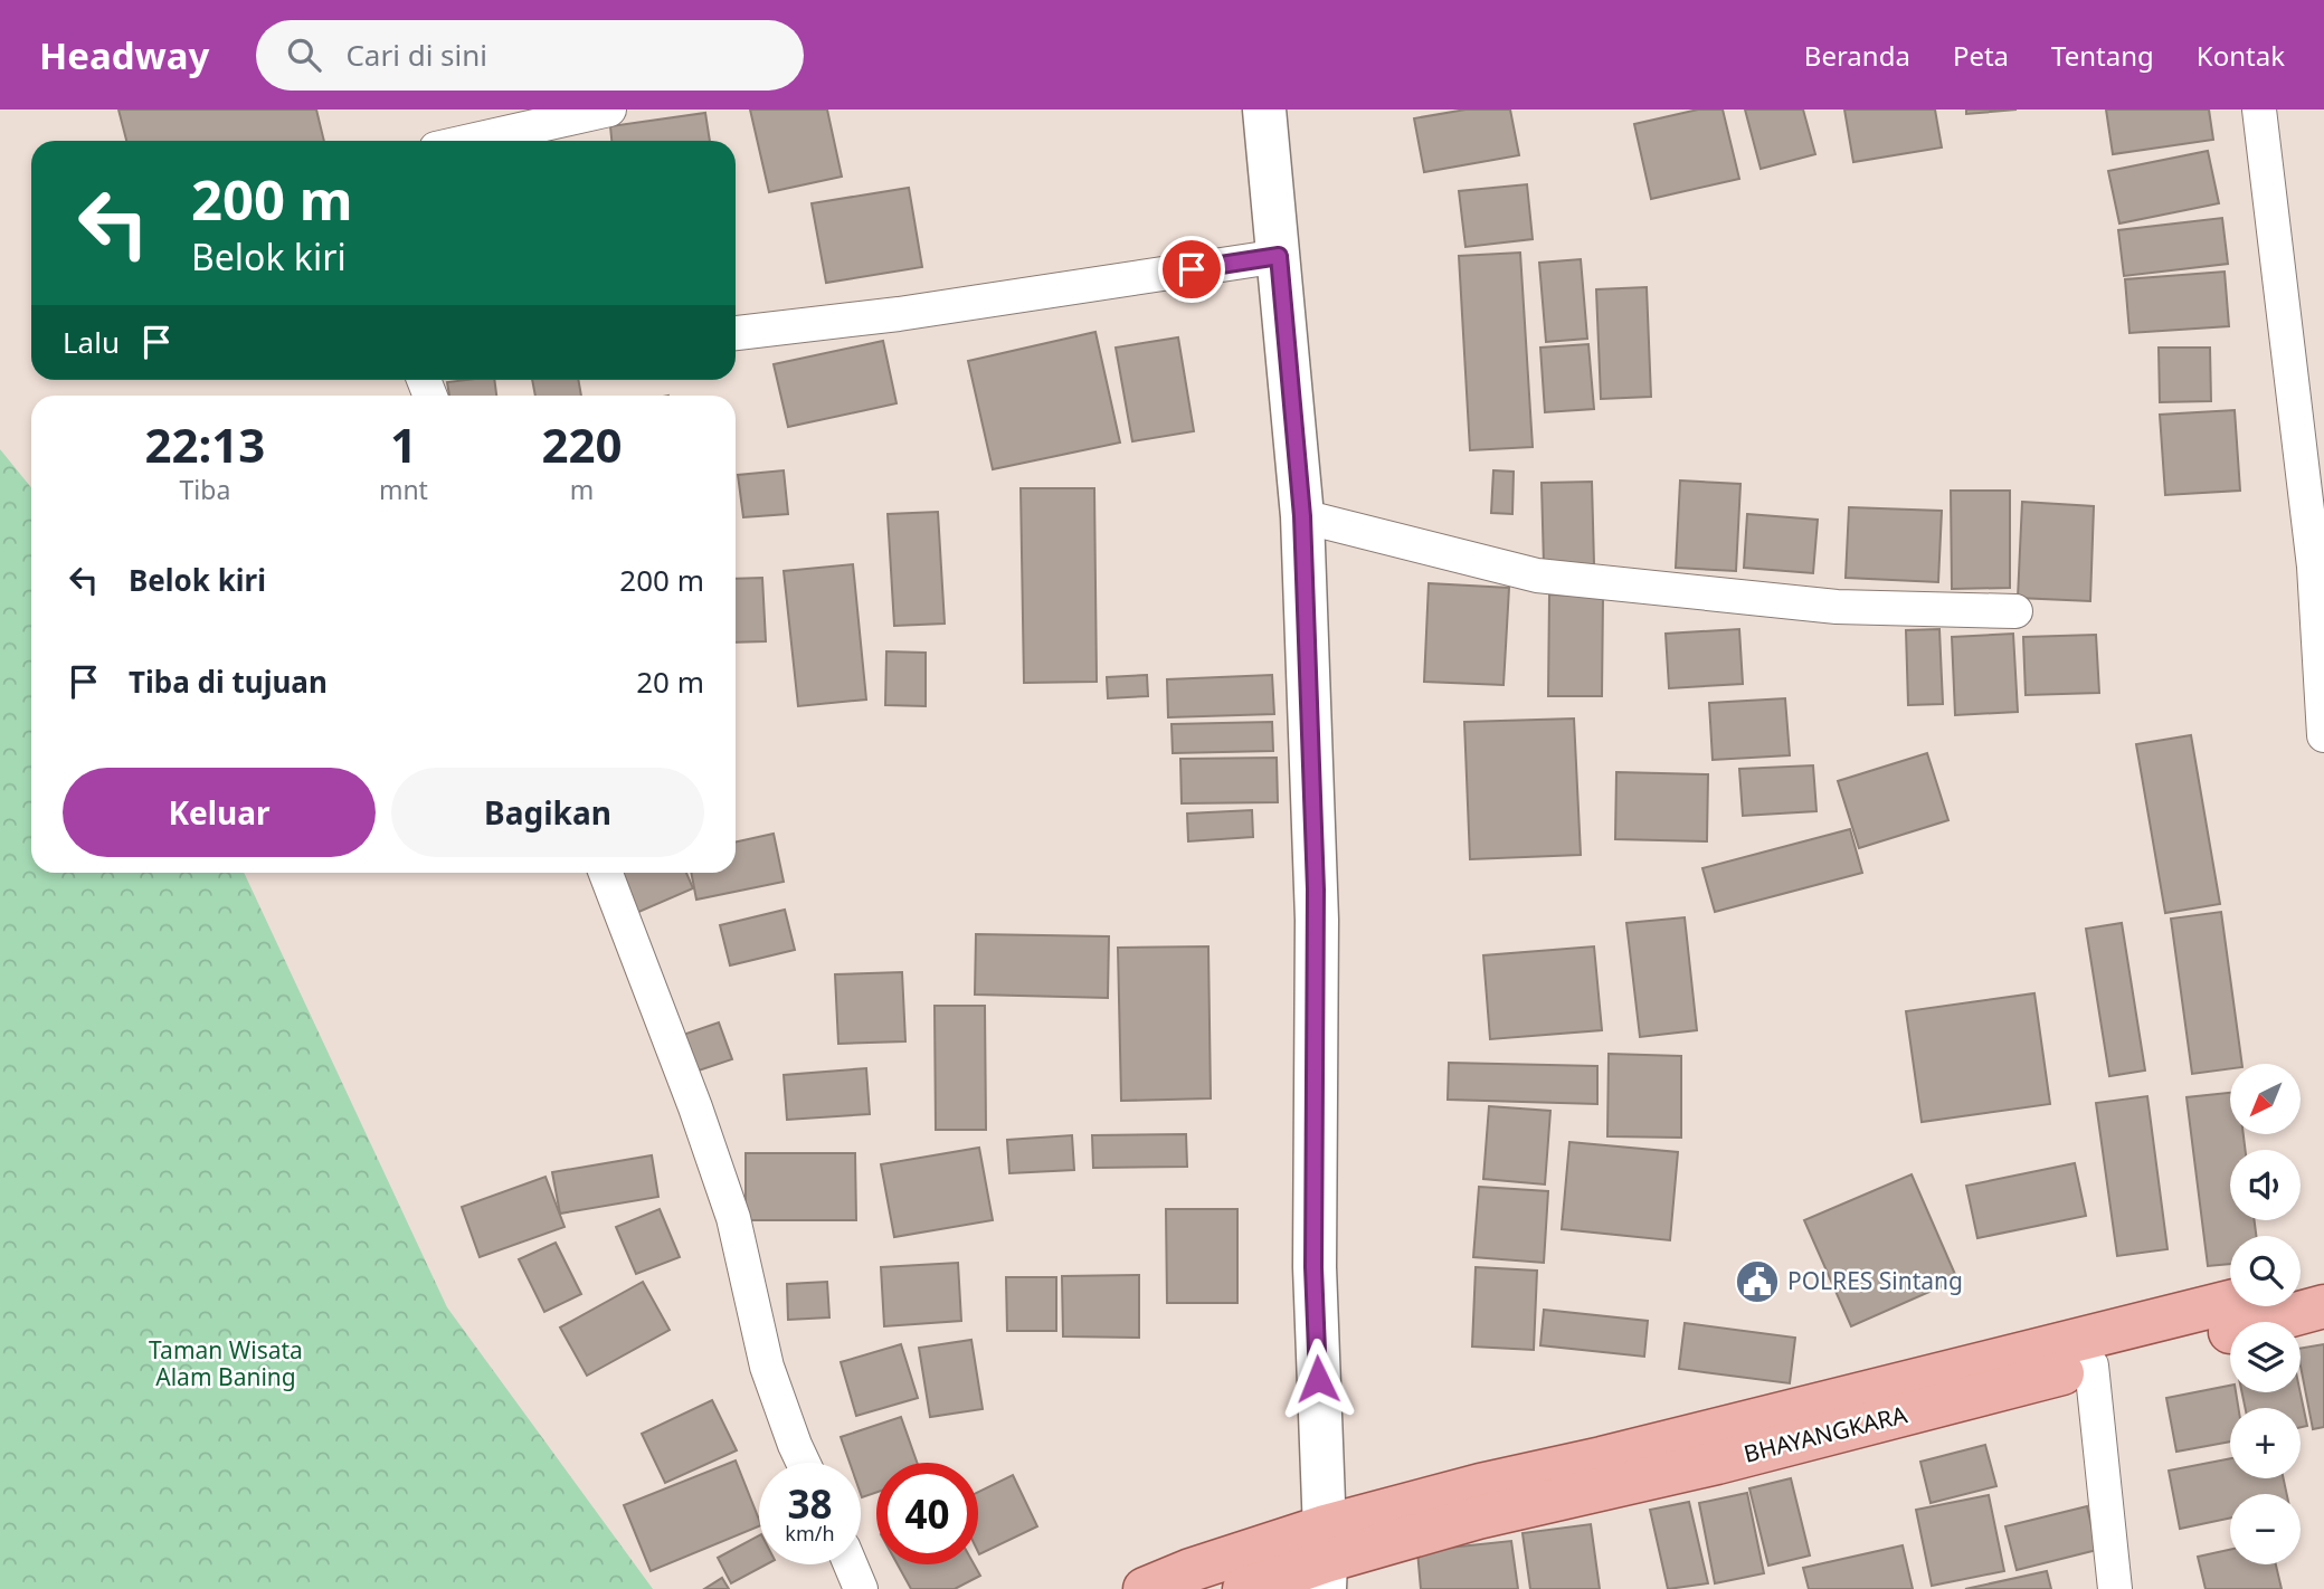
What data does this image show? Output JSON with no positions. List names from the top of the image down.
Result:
{
  "streets": {
    "main road": ["BHAYANGKARA"]
  },
  "parks": ["Taman Wisata Alam Baning"],
  "places": {
    "public building": ["POLRES Sintang"]
  },
  "north": "bottom left",
  "page": {
    "header": "Headway",
    "search": "Cari di sini",
    "nav": [
      "Beranda",
      "Peta",
      "Tentang",
      "Kontak"
    ],
    "turn": ["200 m", "Belok kiri"],
    "then": "Lalu",
    "eta": [
      "22:13",
      "Tiba",
      "1",
      "mnt",
      "220",
      "m"
    ],
    "list": [
      {
        "name": "Belok kiri",
        "value": "200 m"
      },
      {
        "name": "Tiba di tujuan",
        "value": "20 m"
      }
    ],
    "buttons": ["Keluar", "Bagikan"],
    "map_buttons": ["+", "−"],
    "speed": "38 km/h",
    "limit": "40"
  }
}
